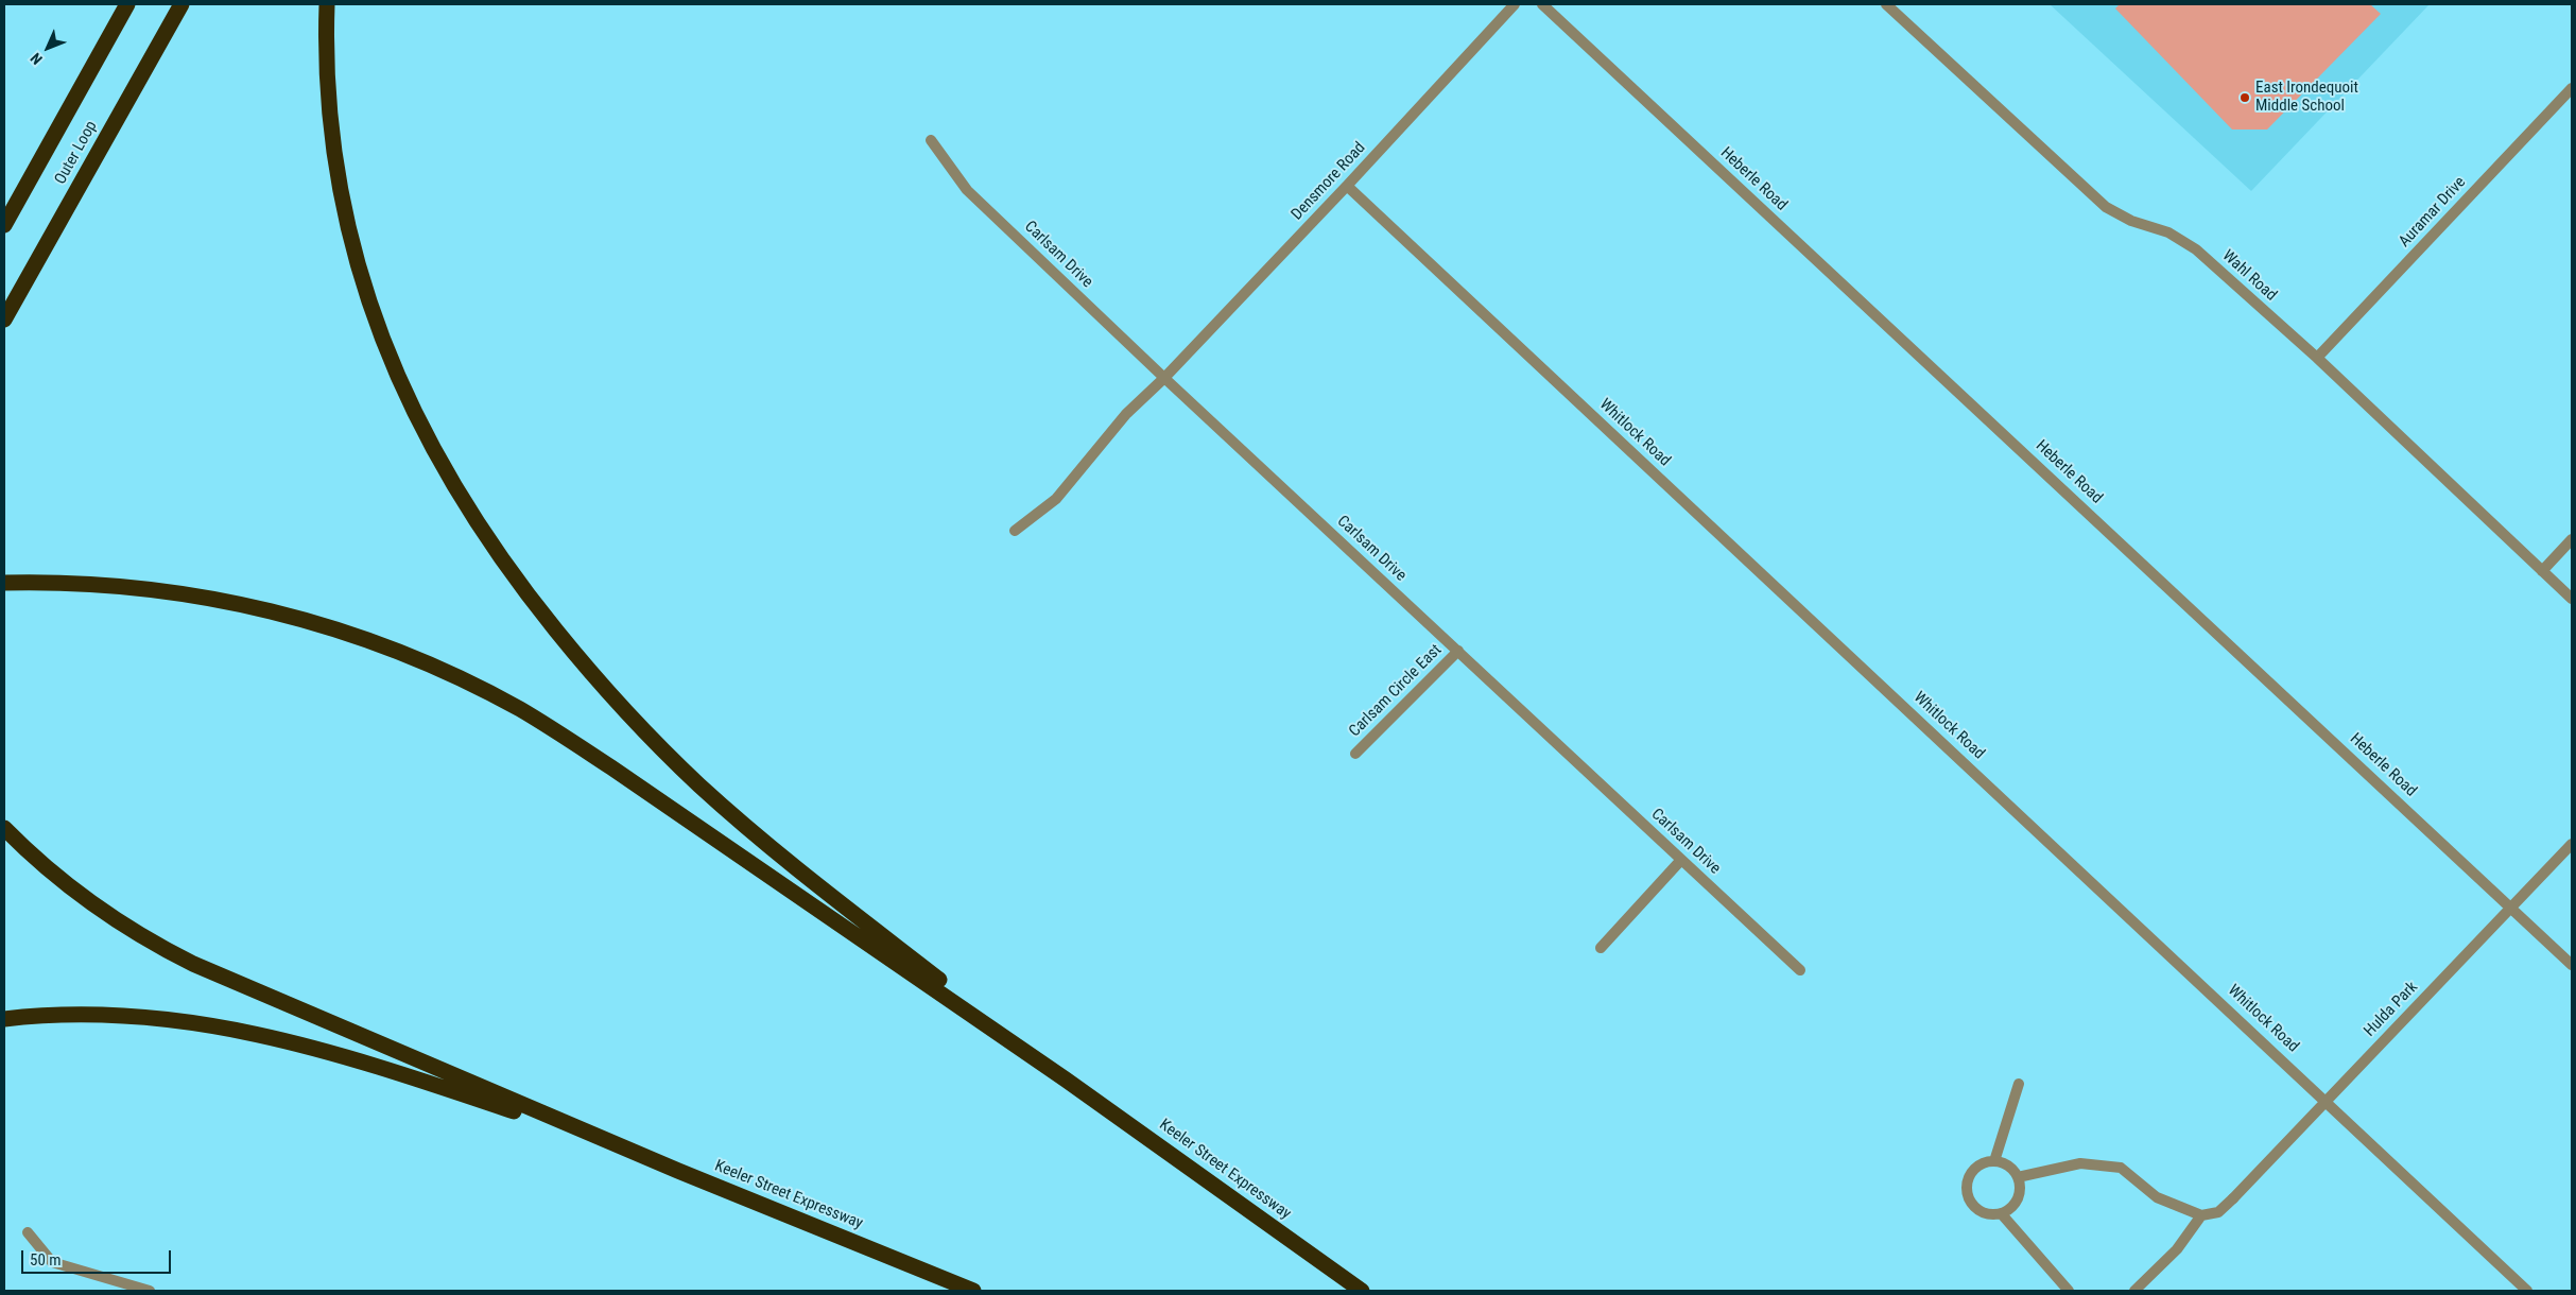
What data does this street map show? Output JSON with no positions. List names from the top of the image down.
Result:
{
  "streets": {
    "highway": ["Outer Loop", "Keeler Street Expressway"],
    "street": [
      "Heberle Road",
      "Densmore Road",
      "Auramar Drive",
      "Carlsam Drive",
      "Wahl Road",
      "Whitlock Road",
      "Carlsam Circle East",
      "Hulda Park"
    ]
  },
  "crossings": [
    ["Heberle Road", "Hulda Park"],
    ["Densmore Road", "Carlsam Drive"],
    ["Densmore Road", "Whitlock Road"],
    ["Auramar Drive", "Wahl Road"],
    ["Carlsam Drive", "Carlsam Circle East"],
    ["Whitlock Road", "Hulda Park"]
  ],
  "places": ["East Irondequoit Middle School"],
  "scale_bar": "50 m",
  "north": "bottom left"
}
